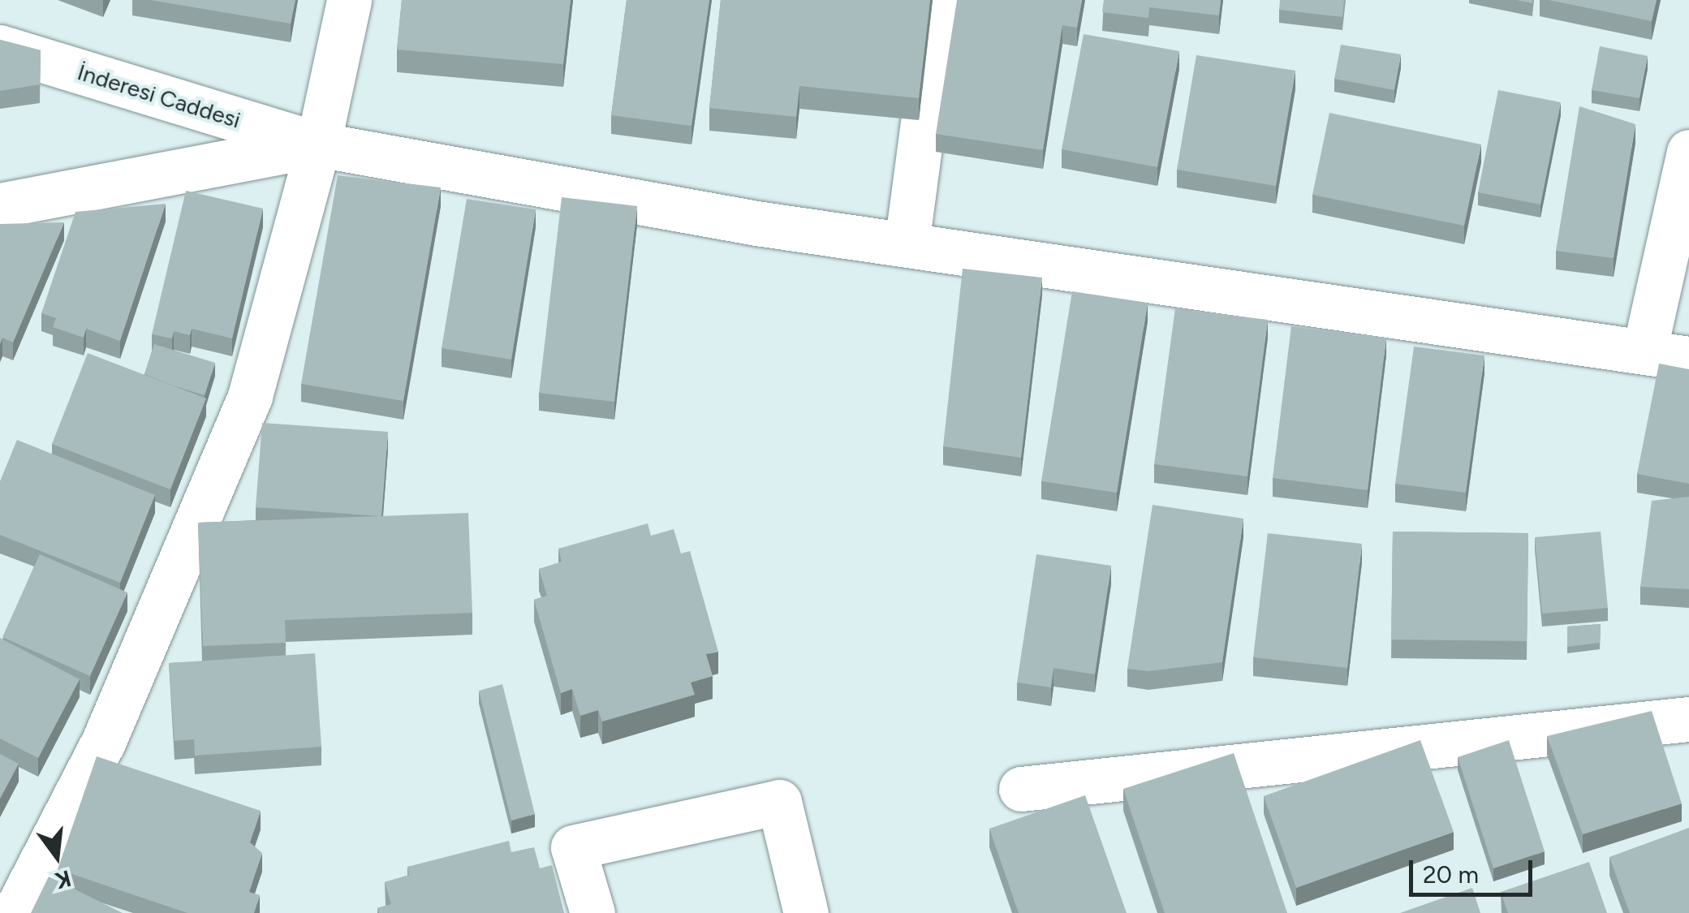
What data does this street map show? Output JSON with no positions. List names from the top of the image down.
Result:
{
  "streets": {
    "street": ["İnderesi Caddesi"]
  },
  "scale_bar": "20 m",
  "north": "bottom"
}
